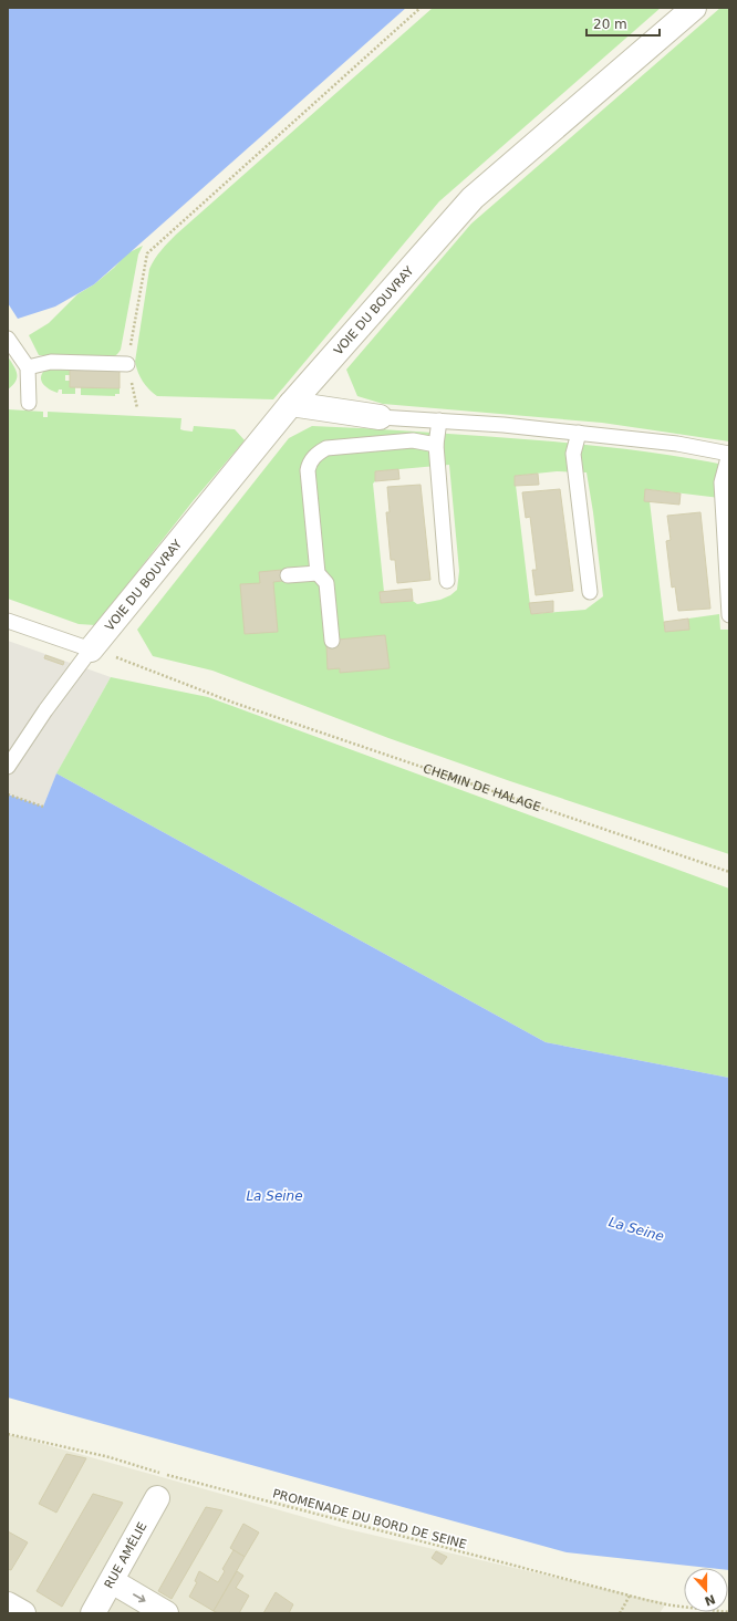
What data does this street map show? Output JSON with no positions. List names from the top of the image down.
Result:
{
  "streets": {
    "street": ["VOIE DU BOUVRAY", "RUE AMÉLIE"],
    "path": ["CHEMIN DE HALAGE", "PROMENADE DU BORD DE SEINE"]
  },
  "crossings": [
    ["VOIE DU BOUVRAY", "CHEMIN DE HALAGE"]
  ],
  "water": ["La Seine"],
  "scale_bar": "20 m",
  "north": "bottom"
}
